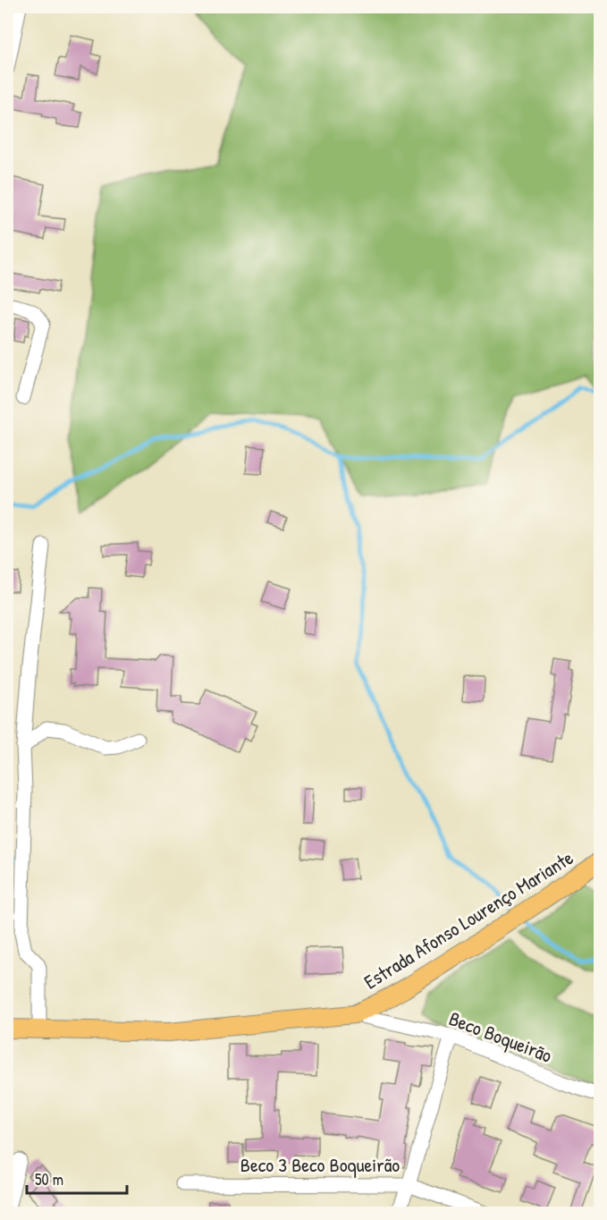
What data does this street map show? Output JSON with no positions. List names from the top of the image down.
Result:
{
  "streets": {
    "main road": ["Estrada Afonso Lourenço Mariante"],
    "street": ["Beco Boqueirão", "Beco 3 Beco Boqueirão"]
  },
  "crossings": [
    ["Estrada Afonso Lourenço Mariante", "Beco Boqueirão"]
  ],
  "scale_bar": "50 m"
}
